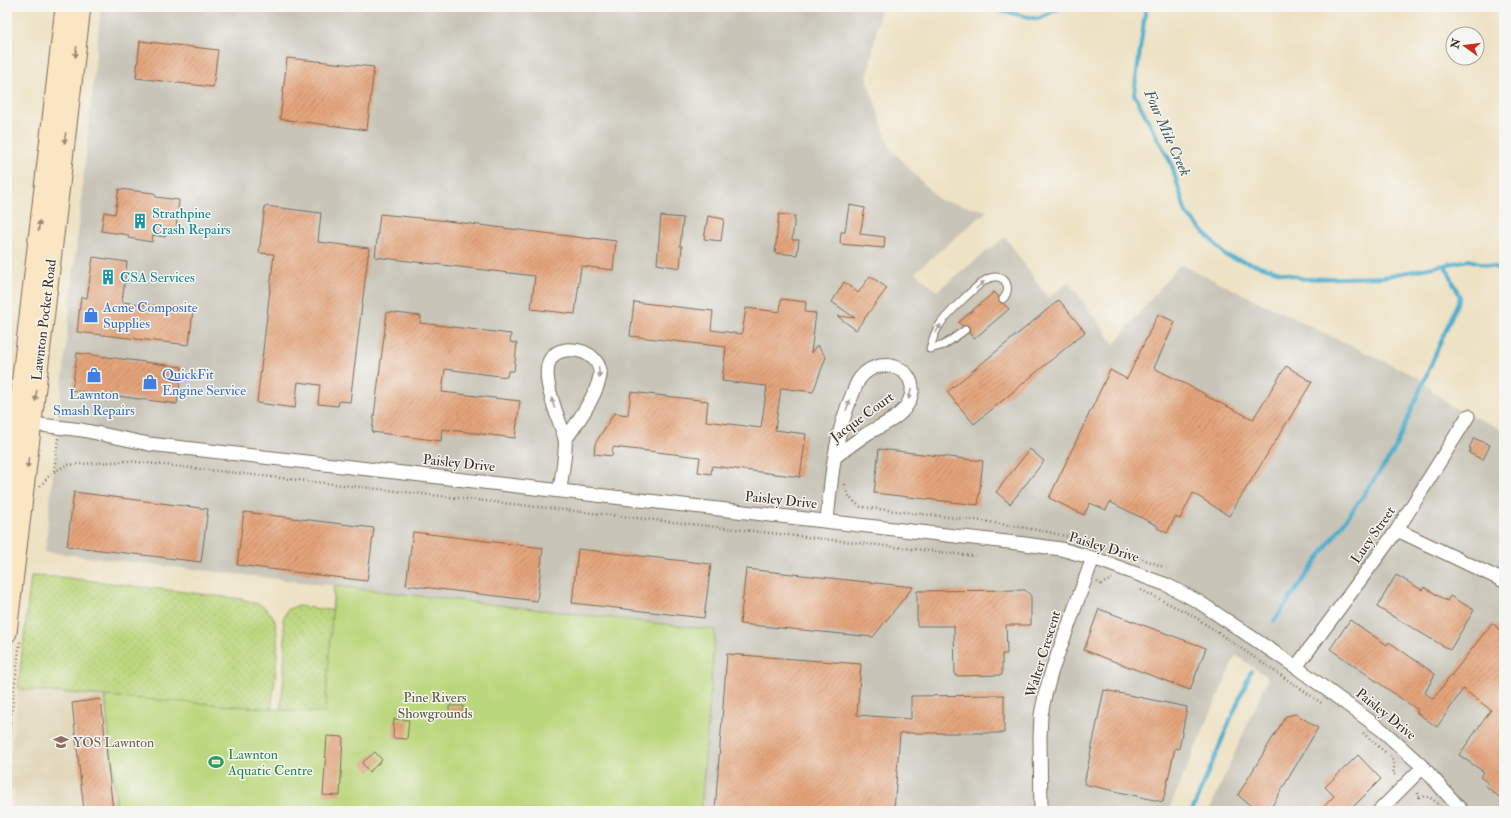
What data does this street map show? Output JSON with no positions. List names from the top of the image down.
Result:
{
  "streets": {
    "main road": ["Lawnton Pocket Road"],
    "street": [
      "Jacque Court",
      "Paisley Drive",
      "Lucy Street",
      "Walter Crescent"
    ]
  },
  "crossings": [
    ["Lawnton Pocket Road", "Paisley Drive"],
    ["Jacque Court", "Paisley Drive"],
    ["Paisley Drive", "Lucy Street"],
    ["Paisley Drive", "Walter Crescent"]
  ],
  "water": ["Four Mile Creek"],
  "parks": ["Pine Rivers Showgrounds"],
  "places": {
    "building": ["Strathpine Crash Repairs", "CSA Services"],
    "shop": ["Acme Composite Supplies", "Lawnton Smash Repairs", "QuickFit Engine Service"],
    "school or university": ["YOS Lawnton"],
    "sports": ["Lawnton Aquatic Centre"]
  },
  "north": "left"
}
